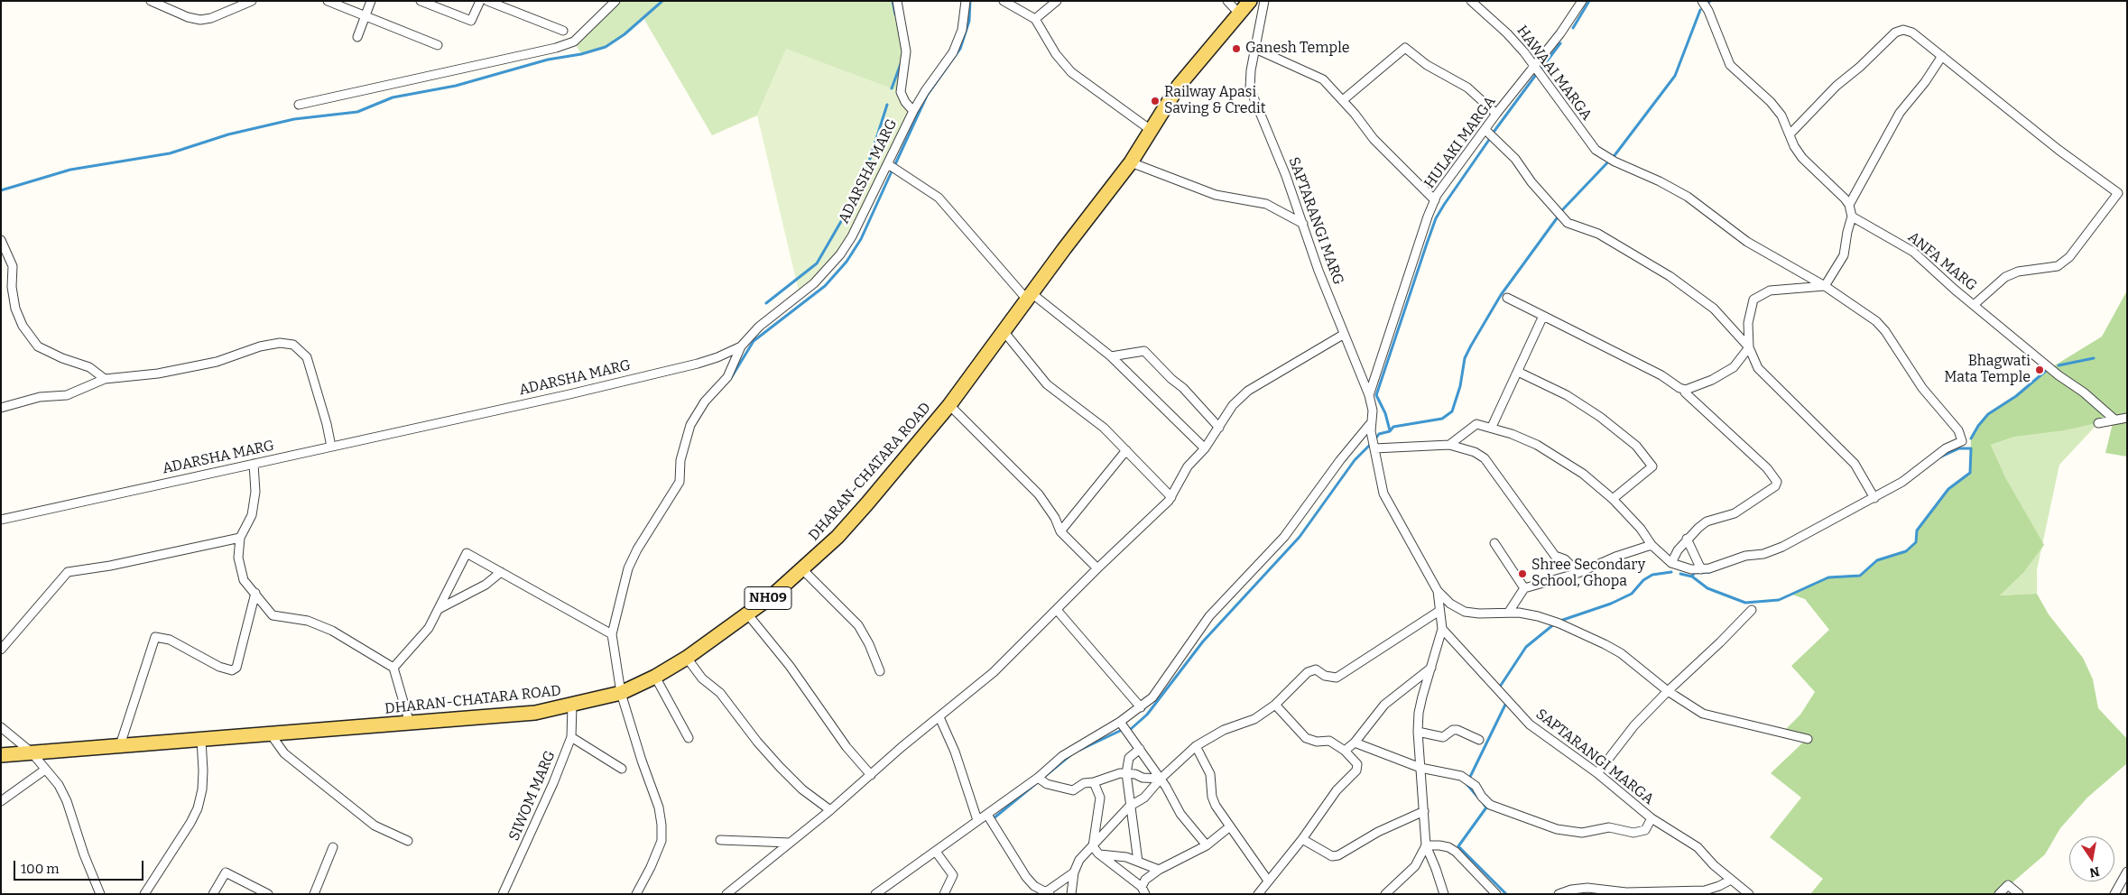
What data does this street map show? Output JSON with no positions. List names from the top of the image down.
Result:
{
  "streets": {
    "main road": ["DHARAN-CHATARA ROAD", "NH09"],
    "street": [
      "HAWAAI MARGA",
      "HULAKI MARGA",
      "ADARSHA MARG",
      "SAPTARANGI MARG",
      "ANFA MARG",
      "SAPTARANGI MARGA",
      "SIWOM MARG"
    ]
  },
  "crossings": [
    ["HAWAAI MARGA", "HULAKI MARGA"],
    ["HULAKI MARGA", "SAPTARANGI MARG"],
    ["DHARAN-CHATARA ROAD", "NH09"],
    ["DHARAN-CHATARA ROAD", "SIWOM MARG"]
  ],
  "places": [
    "Ganesh Temple",
    "Railway Apasi Saving & Credit",
    "Bhagwati Mata Temple",
    "Shree Secondary School, Ghopa"
  ],
  "scale_bar": "100 m",
  "north": "bottom"
}
